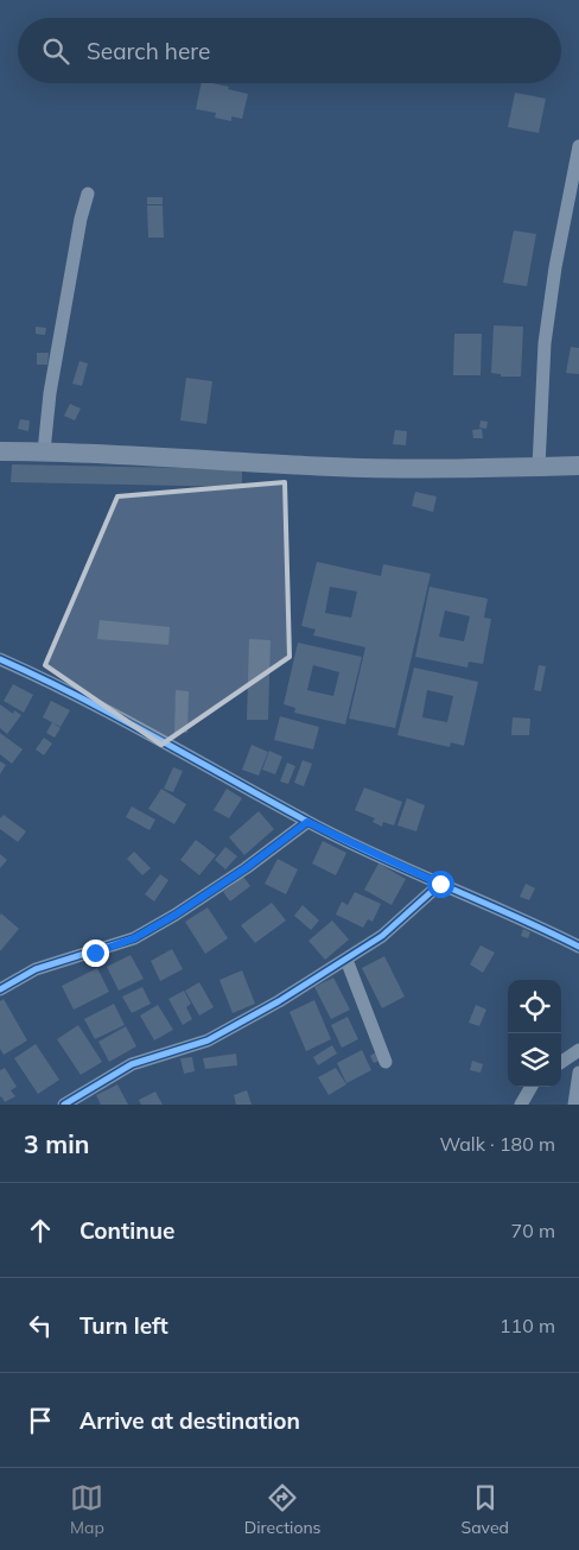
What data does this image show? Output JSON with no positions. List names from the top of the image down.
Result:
{
  "page": {
    "search": "Search here",
    "heading": ["3 min", "Walk · 180 m"],
    "list": [
      ["Continue", "70 m"],
      ["Turn left", "110 m"],
      "Arrive at destination"
    ],
    "nav": ["Map", "Directions", "Saved"]
  }
}
